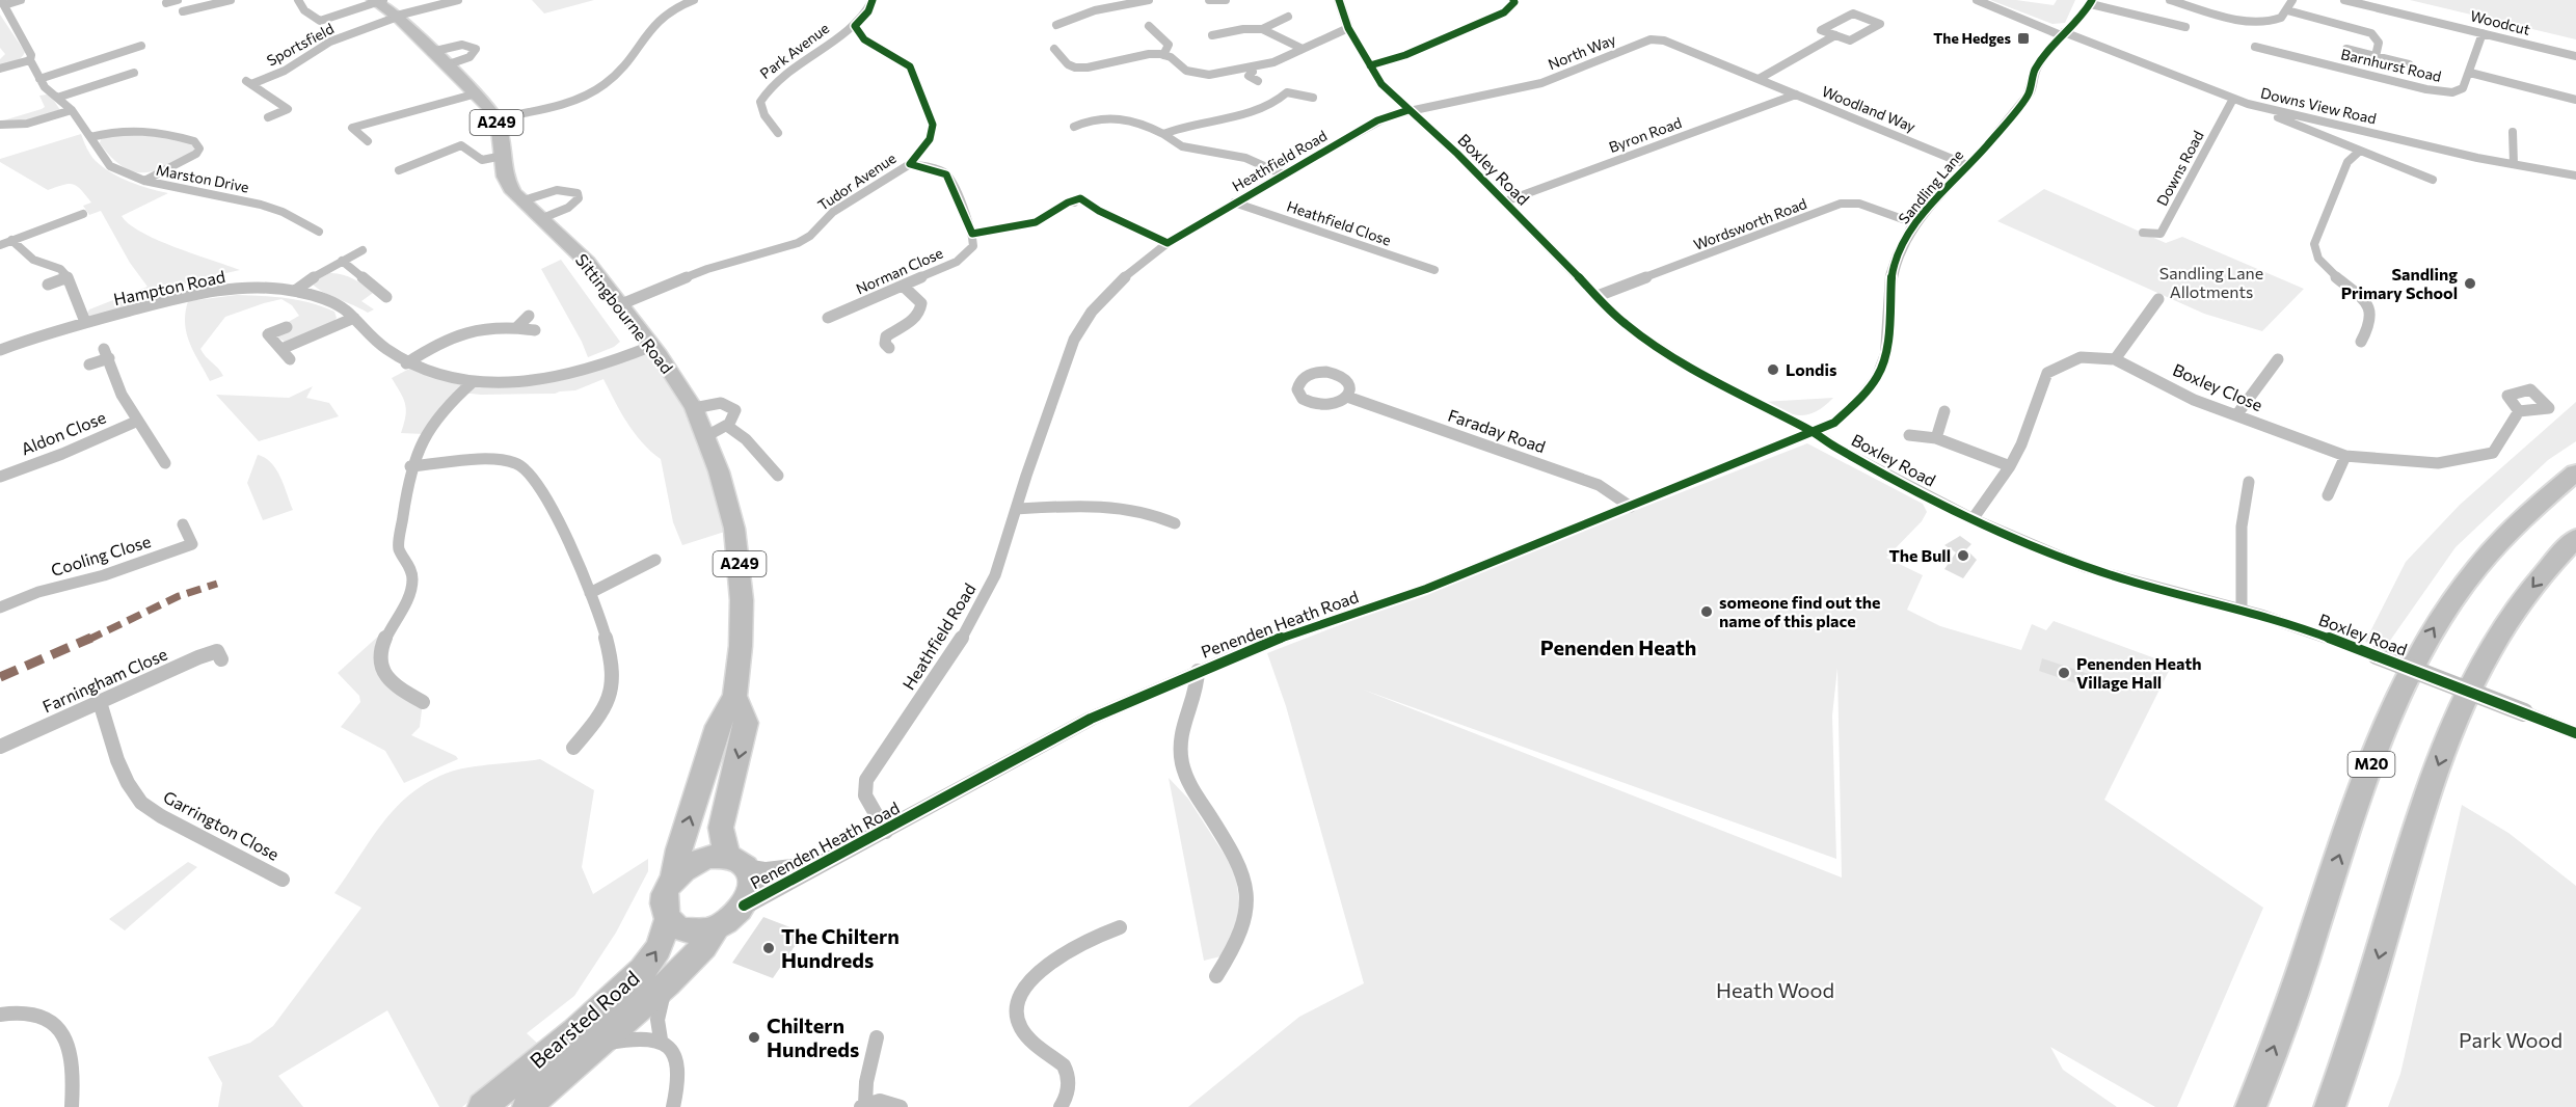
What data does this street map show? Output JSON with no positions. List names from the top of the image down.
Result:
{
  "streets": {
    "highway": [
      "A249",
      "Sittingbourne Road",
      "M20",
      "Bearsted Road"
    ],
    "street": [
      "Woodcut",
      "Sportsfield",
      "Park Avenue",
      "North Way",
      "Barnhurst Road",
      "Downs View Road",
      "Woodland Way",
      "Byron Road",
      "Heathfield Road",
      "Downs Road",
      "Boxley Road",
      "Marston Drive",
      "Tudor Avenue",
      "Sandling Lane",
      "Heathfield Close",
      "Wordsworth Road",
      "Norman Close",
      "Hampton Road",
      "Boxley Close",
      "Faraday Road",
      "Aldon Close",
      "Cooling Close",
      "Penenden Heath Road",
      "Farningham Close",
      "Garrington Close"
    ]
  },
  "crossings": [
    ["Woodcut", "Barnhurst Road"],
    ["Sportsfield", "Sittingbourne Road"],
    ["Park Avenue", "Tudor Avenue"],
    ["North Way", "Woodland Way"],
    ["North Way", "Heathfield Road"],
    ["North Way", "Boxley Road"],
    ["Downs View Road", "Downs Road"],
    ["Downs View Road", "Sandling Lane"],
    ["Woodland Way", "Byron Road"],
    ["Woodland Way", "Sandling Lane"],
    ["Byron Road", "Boxley Road"],
    ["Heathfield Road", "Boxley Road"],
    ["Heathfield Road", "Heathfield Close"],
    ["Heathfield Road", "Penenden Heath Road"],
    ["Boxley Road", "Sandling Lane"],
    ["Boxley Road", "Wordsworth Road"],
    ["Boxley Road", "Boxley Close"],
    ["Boxley Road", "Penenden Heath Road"],
    ["Tudor Avenue", "Sittingbourne Road"],
    ["Sandling Lane", "Wordsworth Road"],
    ["Sandling Lane", "Penenden Heath Road"],
    ["Hampton Road", "Sittingbourne Road"],
    ["Sittingbourne Road", "Penenden Heath Road"],
    ["Sittingbourne Road", "Bearsted Road"],
    ["Faraday Road", "Penenden Heath Road"],
    ["Penenden Heath Road", "Bearsted Road"],
    ["Farningham Close", "Garrington Close"]
  ],
  "districts": ["Penenden Heath"],
  "parks": ["Sandling Lane Allotments", "Heath Wood", "Park Wood"],
  "places": {
    "transit": ["The Hedges"],
    "other": [
      "Sandling Primary School",
      "Londis",
      "The Bull",
      "someone find out the name of this place",
      "Penenden Heath Village Hall",
      "The Chiltern Hundreds",
      "Chiltern Hundreds"
    ]
  }
}
